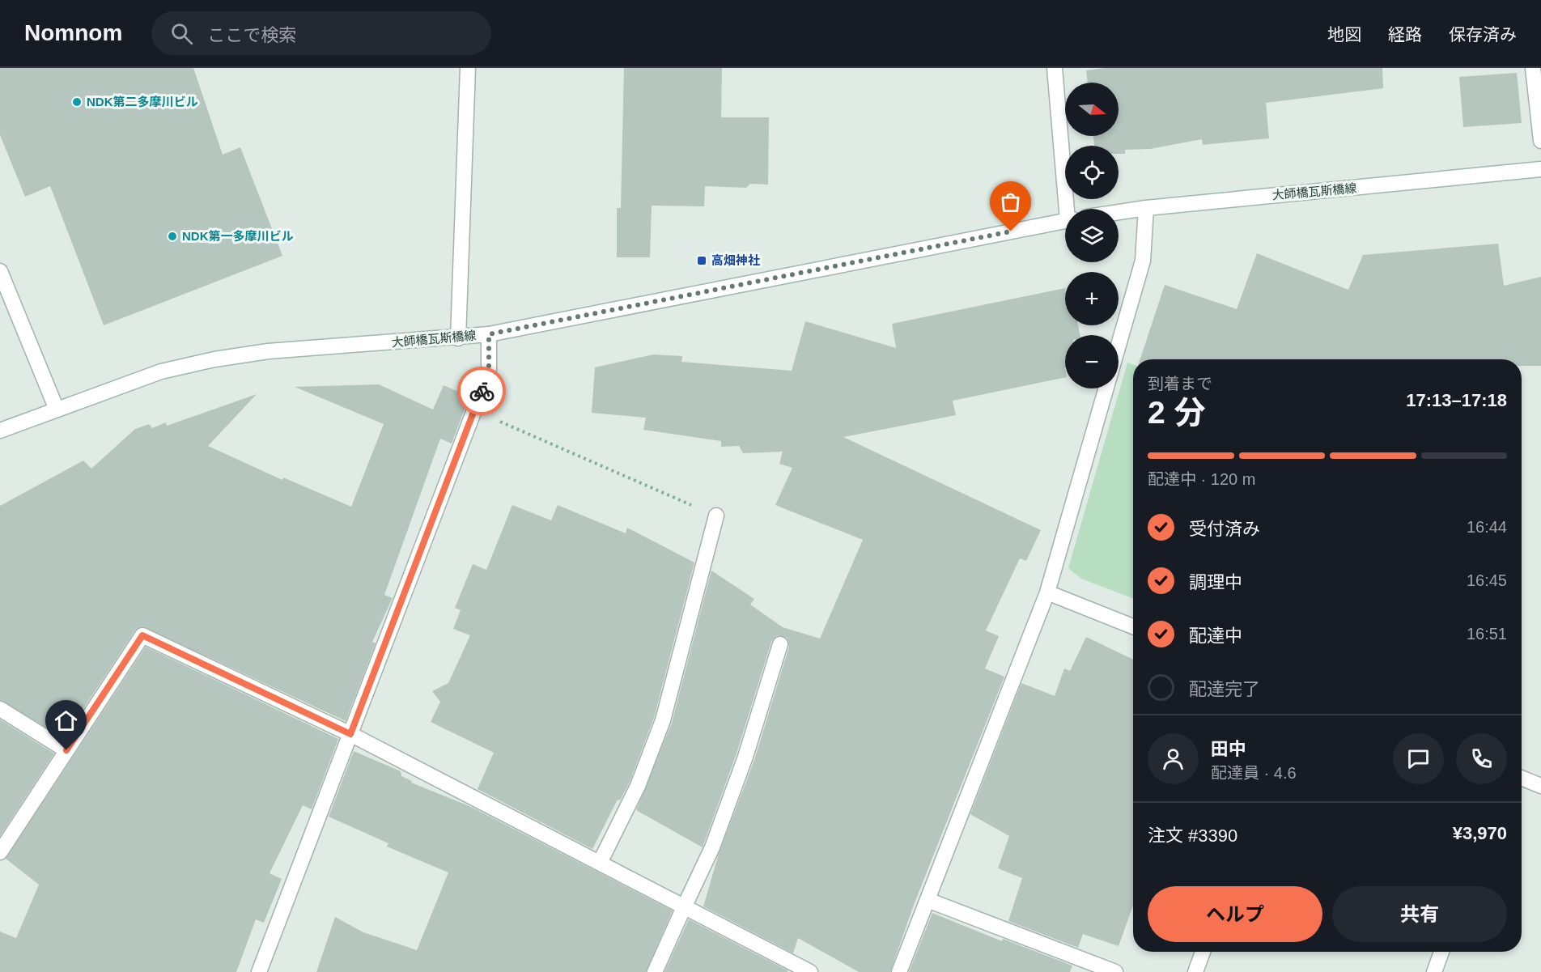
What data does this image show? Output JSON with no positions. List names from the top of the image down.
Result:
{
  "streets": {
    "street": ["大師橋瓦斯橋線"]
  },
  "places": {
    "other": ["NDK第二多摩川ビル", "NDK第一多摩川ビル"],
    "transit": ["高畑神社"]
  },
  "north": "right",
  "page": {
    "header": "Nomnom",
    "search": "ここで検索",
    "nav": ["地図", "経路", "保存済み"],
    "map_buttons": ["+", "−"],
    "heading": ["2 分", "到着まで", "17:13–17:18"],
    "panel": [
      "田中",
      "配達員 · 4.6",
      "注文 #3390",
      "¥3,970"
    ],
    "bar": "配達中 · 120 m",
    "list": [
      ["受付済み", "16:44"],
      ["調理中", "16:45"],
      ["配達中", "16:51"],
      "配達完了"
    ],
    "buttons": ["ヘルプ", "共有"]
  }
}
